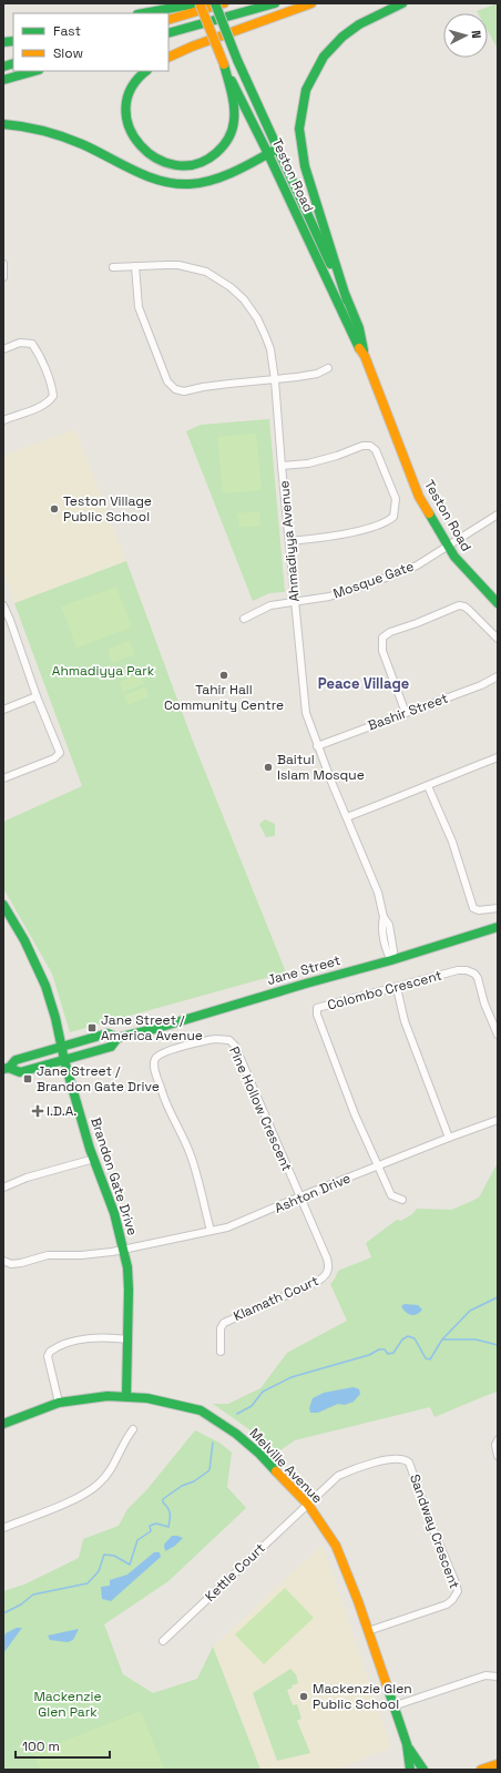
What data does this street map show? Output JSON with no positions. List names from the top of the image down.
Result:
{
  "streets": {
    "main road": [
      "Teston Road",
      "Jane Street",
      "Brandon Gate Drive",
      "Melville Avenue"
    ],
    "street": [
      "Ahmadiyya Avenue",
      "Mosque Gate",
      "Bashir Street",
      "Colombo Crescent",
      "Pine Hollow Crescent",
      "Ashton Drive",
      "Klamath Court",
      "Sandway Crescent",
      "Kettle Court"
    ]
  },
  "crossings": [
    ["Teston Road", "Mosque Gate"],
    ["Ahmadiyya Avenue", "Mosque Gate"],
    ["Ahmadiyya Avenue", "Bashir Street"],
    ["Ahmadiyya Avenue", "Jane Street"],
    ["Jane Street", "Brandon Gate Drive"],
    ["Colombo Crescent", "Ashton Drive"],
    ["Pine Hollow Crescent", "Ashton Drive"],
    ["Pine Hollow Crescent", "Klamath Court"],
    ["Brandon Gate Drive", "Ashton Drive"],
    ["Brandon Gate Drive", "Melville Avenue"],
    ["Ashton Drive", "Klamath Court"],
    ["Melville Avenue", "Sandway Crescent"],
    ["Melville Avenue", "Kettle Court"],
    ["Sandway Crescent", "Kettle Court"]
  ],
  "districts": ["Peace Village"],
  "parks": ["Ahmadiyya Park", "Mackenzie Glen Park"],
  "places": {
    "other": [
      "Teston Village Public School",
      "Tahir Hall Community Centre",
      "Baitul Islam Mosque",
      "Mackenzie Glen Public School"
    ],
    "transit": ["Jane Street / America Avenue", "Jane Street / Brandon Gate Drive"],
    "health": ["I.D.A."]
  },
  "legend": ["Fast", "Slow"],
  "scale_bar": "100 m",
  "north": "right"
}
